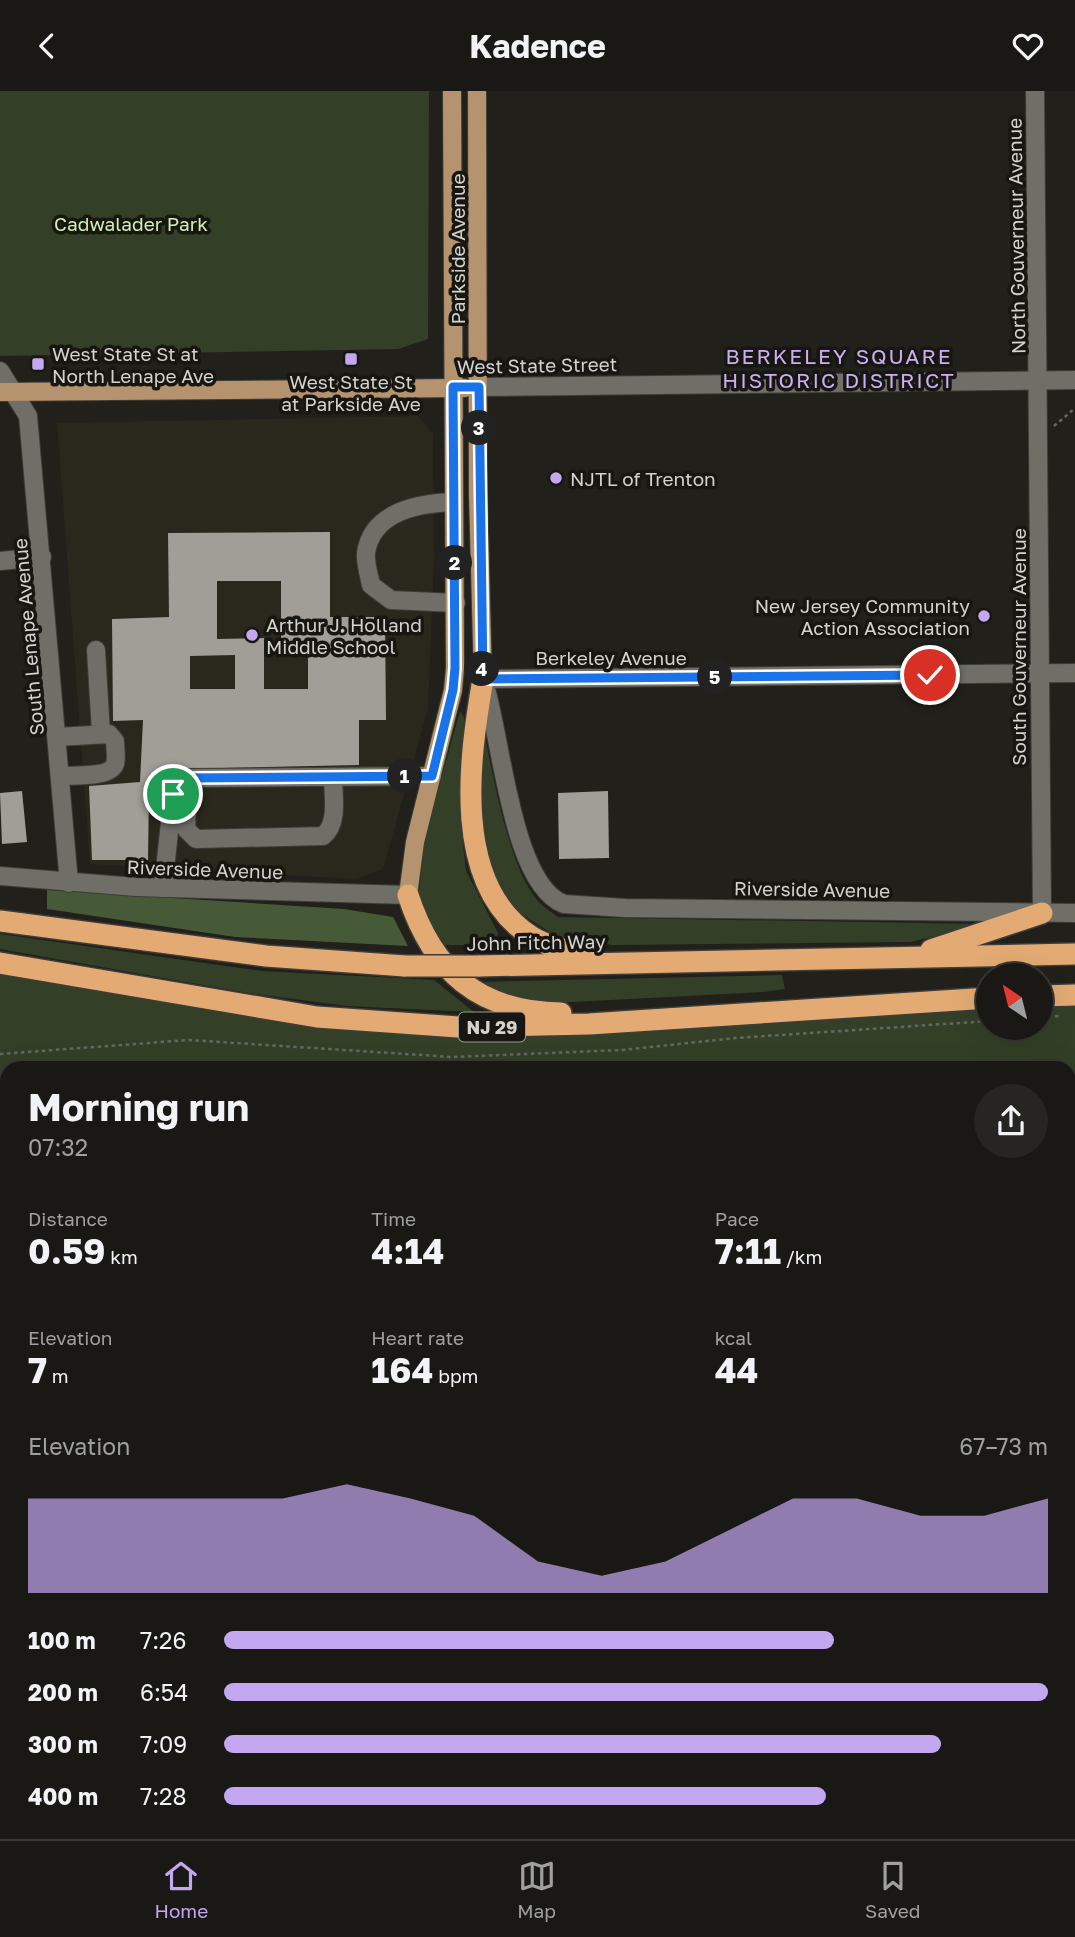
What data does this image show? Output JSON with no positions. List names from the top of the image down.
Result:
{
  "streets": {
    "highway": ["John Fitch Way", "NJ 29"],
    "main road": ["Parkside Avenue", "West State Street"],
    "street": [
      "North Gouverneur Avenue",
      "South Lenape Avenue",
      "South Gouverneur Avenue",
      "Berkeley Avenue",
      "Riverside Avenue"
    ]
  },
  "crossings": [
    ["North Gouverneur Avenue", "West State Street"],
    ["North Gouverneur Avenue", "South Gouverneur Avenue"],
    ["Parkside Avenue", "West State Street"],
    ["Parkside Avenue", "Berkeley Avenue"],
    ["Parkside Avenue", "Riverside Avenue"],
    ["West State Street", "South Lenape Avenue"],
    ["West State Street", "South Gouverneur Avenue"],
    ["South Lenape Avenue", "Riverside Avenue"],
    ["South Gouverneur Avenue", "Berkeley Avenue"],
    ["South Gouverneur Avenue", "Riverside Avenue"]
  ],
  "districts": ["BERKELEY SQUARE HISTORIC DISTRICT"],
  "parks": ["Cadwalader Park"],
  "places": {
    "transit": ["West State St at Parkside Ave", "West State St at North Lenape Ave"],
    "other": ["NJTL of Trenton", "New Jersey Community Action Association", "Arthur J. Holland Middle School"]
  },
  "north": "top left",
  "page": {
    "header": "Kadence",
    "pins": [
      "3",
      "2",
      "4",
      "5",
      "1"
    ],
    "heading": ["Morning run", "07:32"],
    "stats": [
      ["Distance", "0.59 km"],
      ["Time", "4:14"],
      ["Pace", "7:11 /km"],
      ["Elevation", "7 m"],
      ["Heart rate", "164 bpm"],
      ["kcal", "44"]
    ],
    "chart": ["Elevation", "67–73 m"],
    "list": [
      {
        "name": "100 m",
        "note": "7:26"
      },
      {
        "name": "200 m",
        "note": "6:54"
      },
      {
        "name": "300 m",
        "note": "7:09"
      },
      {
        "name": "400 m",
        "note": "7:28"
      }
    ],
    "tabs": ["Home", "Map", "Saved"]
  }
}
